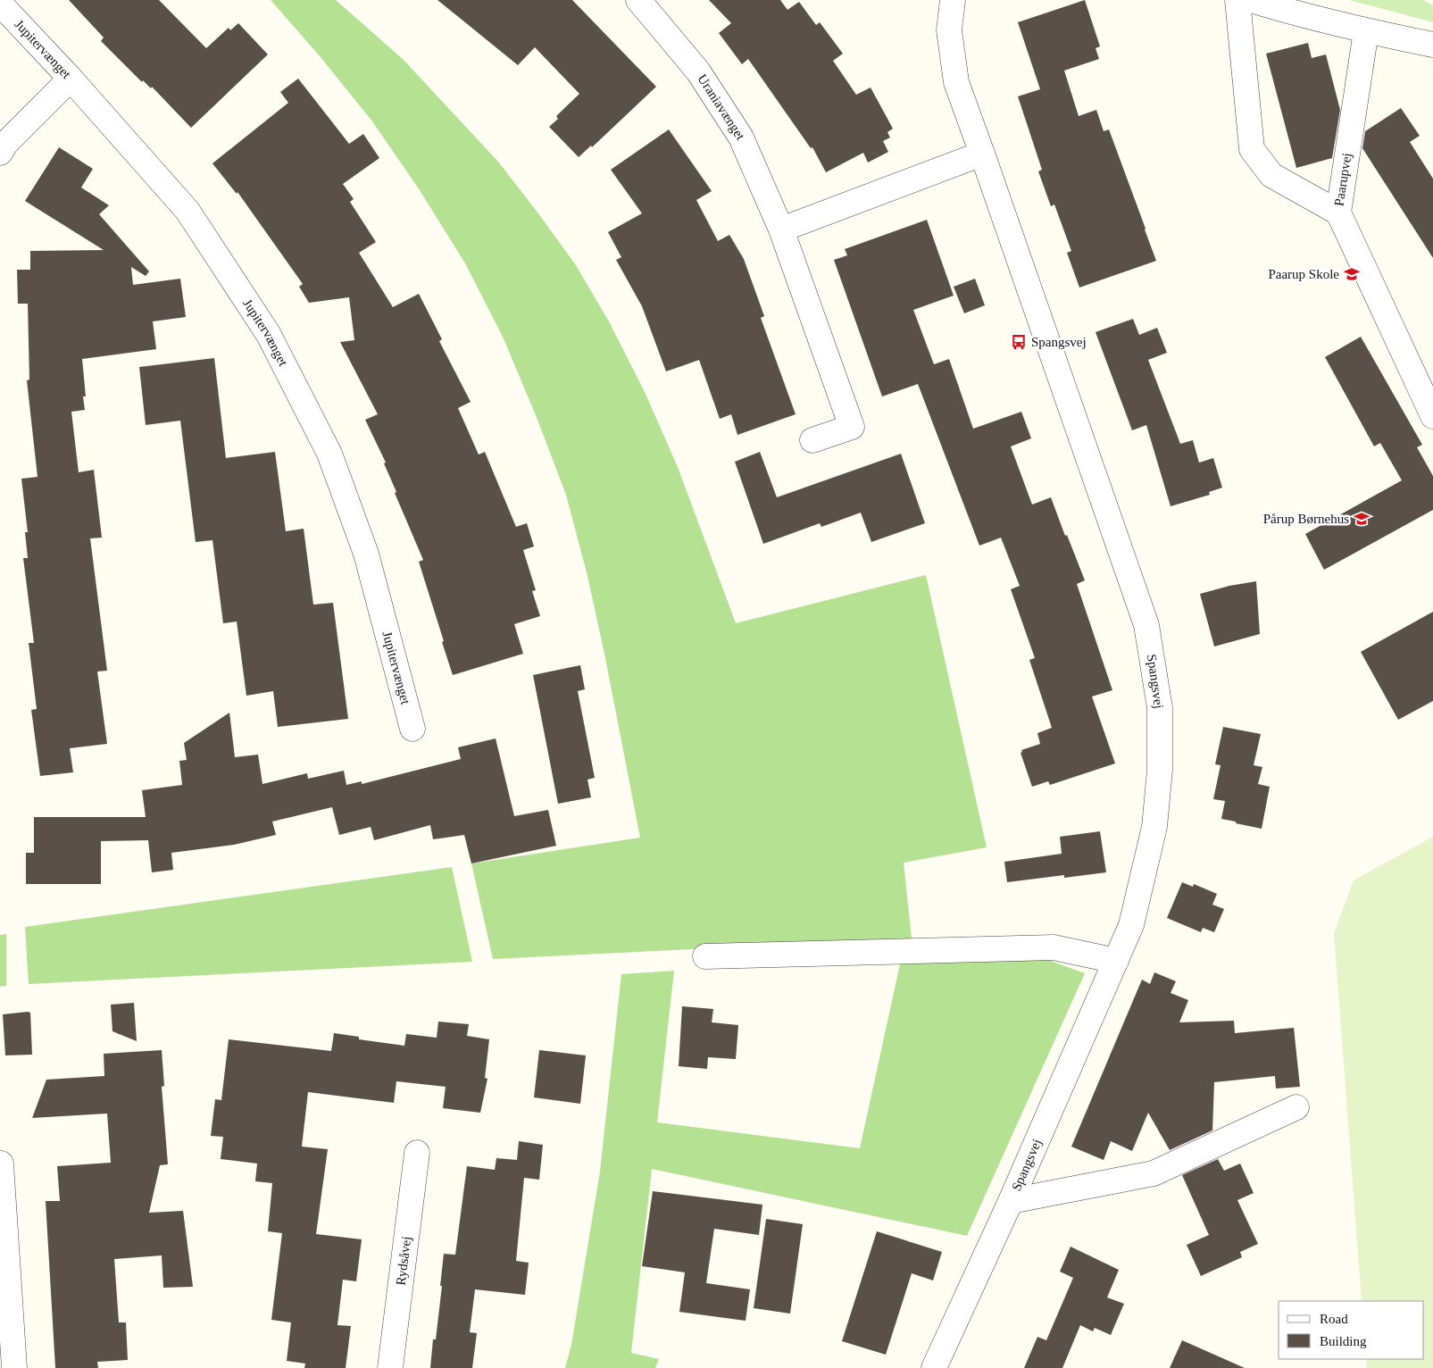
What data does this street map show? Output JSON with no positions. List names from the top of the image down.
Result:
{
  "streets": {
    "street": [
      "Jupitervænget",
      "Uraniavænget",
      "Paarupvej",
      "Spangsvej",
      "Rydsåvej"
    ]
  },
  "places": {
    "school or university": ["Paarup Skole", "Pårup Børnehus"],
    "bus stop": ["Spangsvej"]
  },
  "legend": ["Road", "Building"]
}
